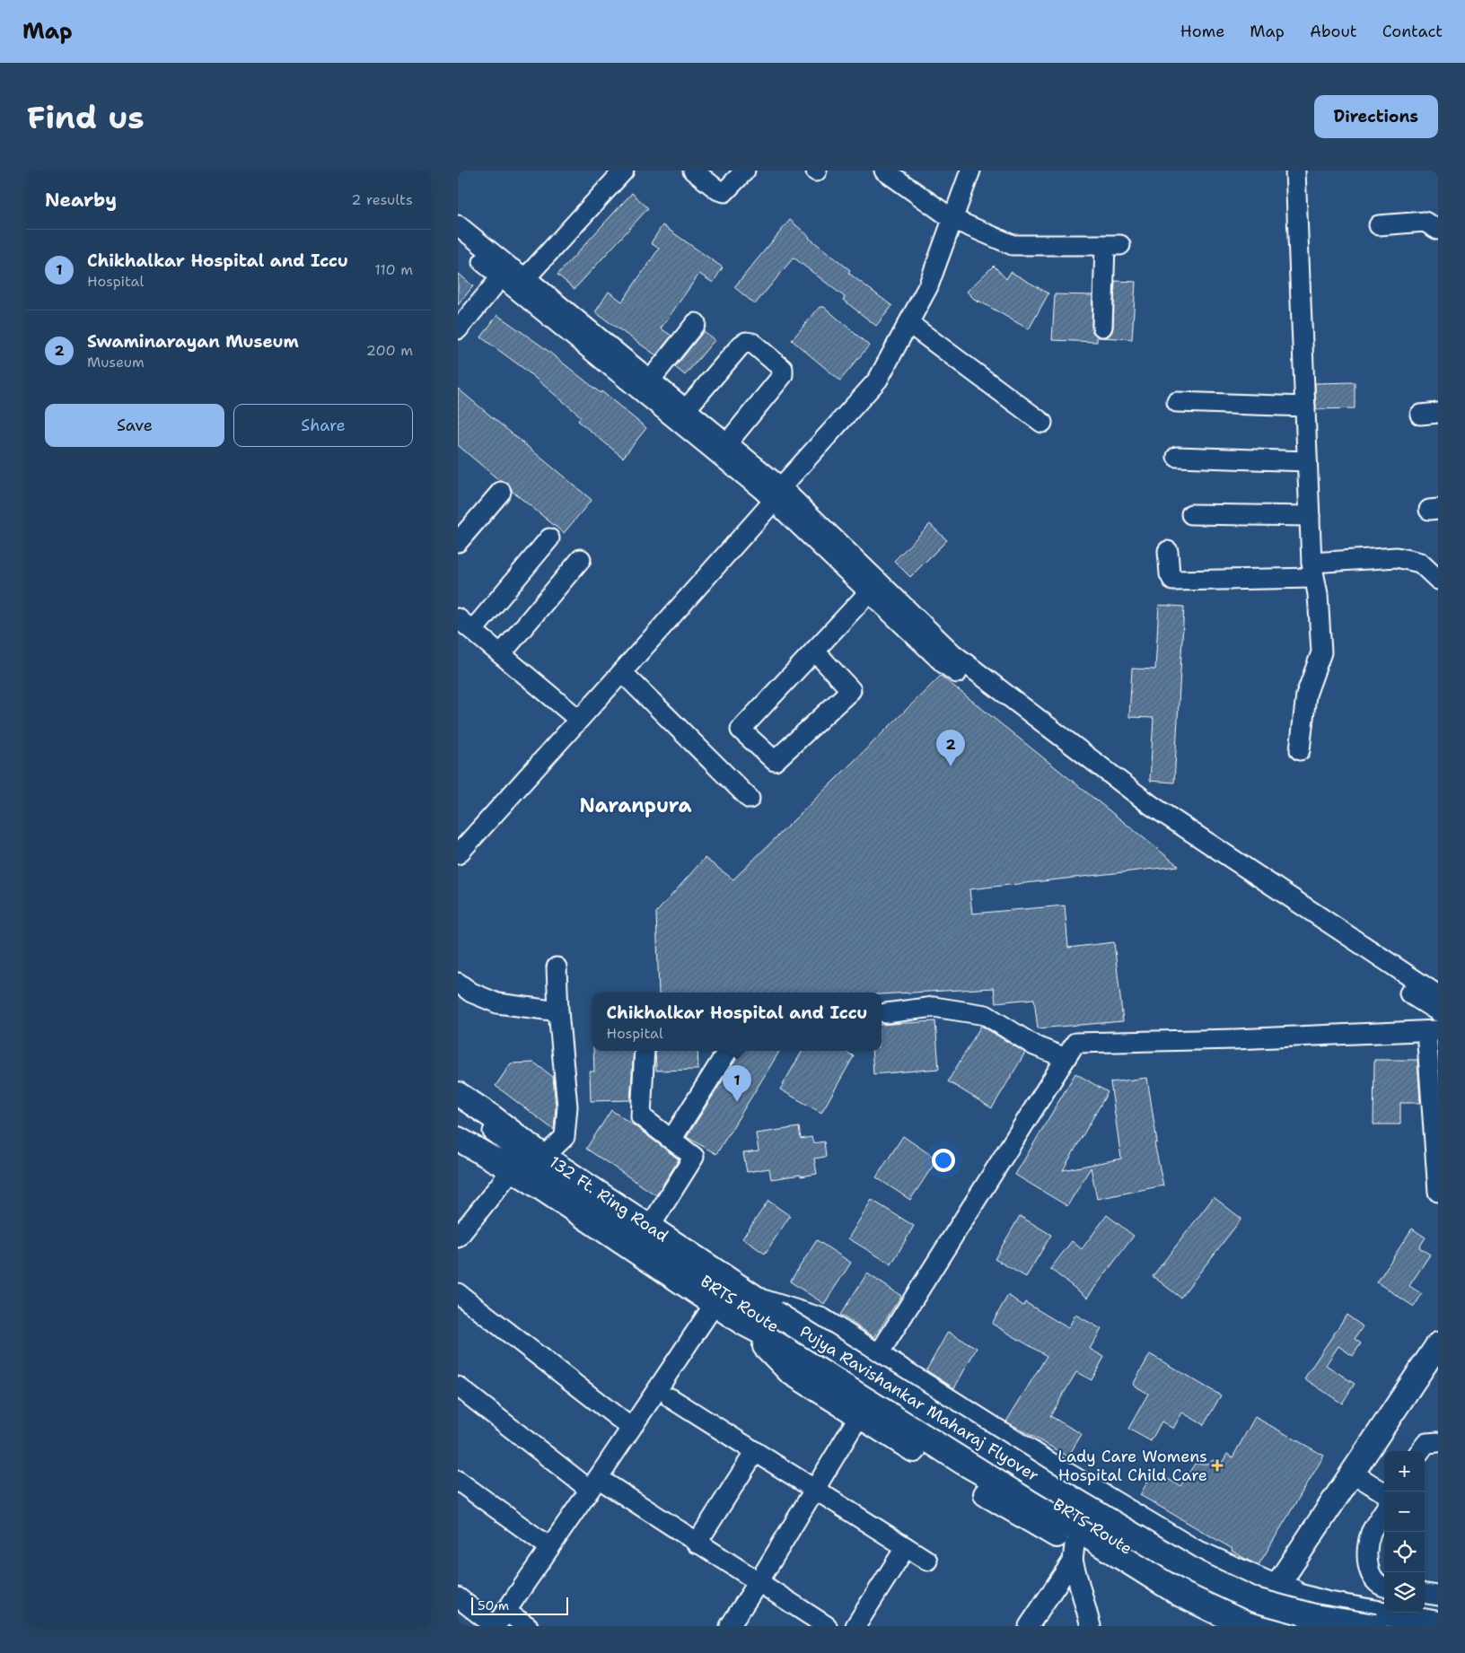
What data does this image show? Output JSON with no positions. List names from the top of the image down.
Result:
{
  "streets": {
    "main road": ["132 Ft. Ring Road", "Pujya Ravishankar Maharaj Flyover"],
    "street": ["BRTS Route"]
  },
  "crossings": [
    ["132 Ft. Ring Road", "Pujya Ravishankar Maharaj Flyover"],
    ["BRTS Route", "Pujya Ravishankar Maharaj Flyover"]
  ],
  "districts": ["Naranpura"],
  "places": {
    "health": ["Lady Care Womens Hospital Child Care"]
  },
  "scale_bar": "50 m",
  "page": {
    "header": "Map",
    "nav": [
      "Home",
      "Map",
      "About",
      "Contact"
    ],
    "buttons": [
      "Directions",
      ["Save", "Share"]
    ],
    "title": "Find us",
    "heading": ["Nearby", "2 results"],
    "list": [
      {
        "mark": "1",
        "name": "Chikhalkar Hospital and Iccu",
        "note": "Hospital",
        "value": "110 m"
      },
      {
        "mark": "2",
        "name": "Swaminarayan Museum",
        "note": "Museum",
        "value": "200 m"
      }
    ],
    "pins": ["2", "1"],
    "popup": ["Chikhalkar Hospital and Iccu", "Hospital"],
    "map_buttons": ["+", "−"],
    "scale": "50 m"
  }
}
